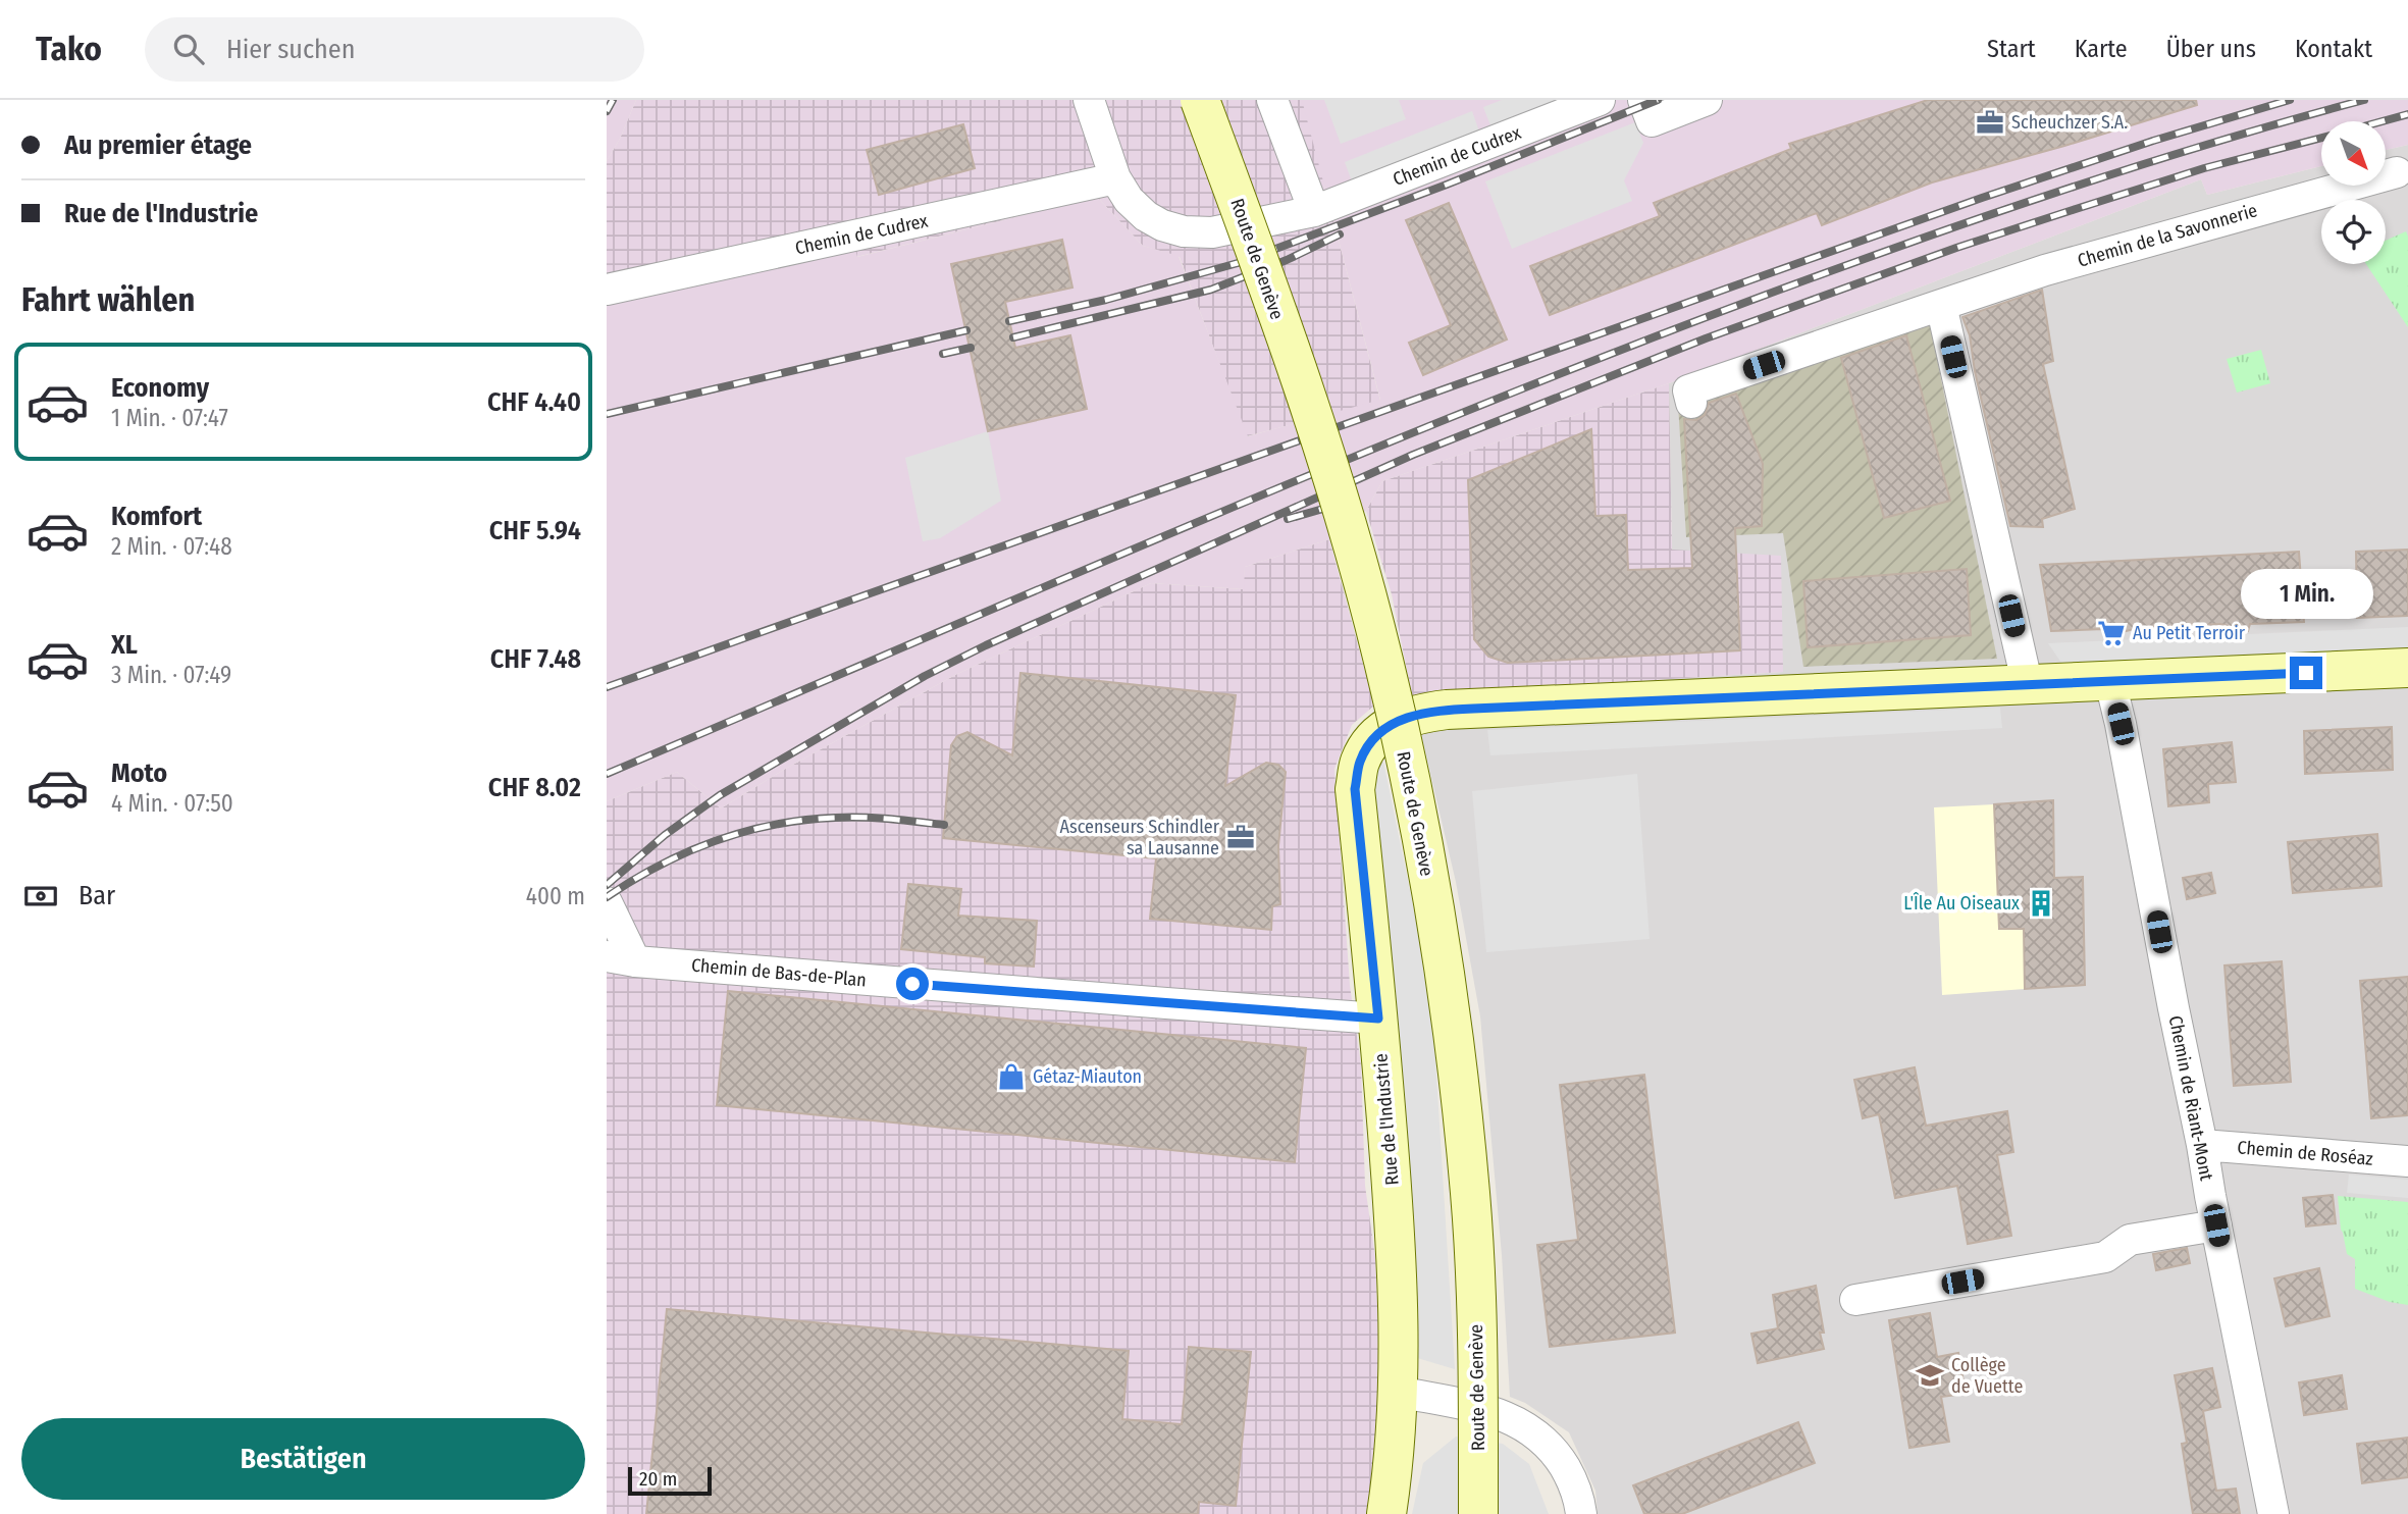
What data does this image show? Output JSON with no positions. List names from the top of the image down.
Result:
{
  "streets": {
    "street": [
      "Chemin de Cudrex",
      "Chemin de la Savonnerie",
      "Route de Genève",
      "Chemin de Bas-de-Plan",
      "Chemin de Riant-Mont",
      "Rue de l'Industrie",
      "Chemin de Roséaz"
    ]
  },
  "crossings": [
    ["Chemin de Bas-de-Plan", "Rue de l'Industrie"],
    ["Chemin de Riant-Mont", "Rue de l'Industrie"],
    ["Chemin de Riant-Mont", "Chemin de Roséaz"]
  ],
  "places": {
    "office": ["Scheuchzer S.A.", "Ascenseurs Schindler sa Lausanne"],
    "supermarket": ["Au Petit Terroir"],
    "building": ["L'Île Au Oiseaux"],
    "shop": ["Gétaz-Miauton"],
    "school or university": ["Collège de Vuette"]
  },
  "scale_bar": "20 m",
  "north": "bottom right",
  "page": {
    "header": "Tako",
    "search": "Hier suchen",
    "nav": [
      "Start",
      "Karte",
      "Über uns",
      "Kontakt"
    ],
    "banner": ["Au premier étage", "Rue de l'Industrie"],
    "heading": "Fahrt wählen",
    "list": [
      {
        "name": "Economy",
        "note": "1 Min. · 07:47",
        "value": "CHF 4.40"
      },
      {
        "name": "Komfort",
        "note": "2 Min. · 07:48",
        "value": "CHF 5.94"
      },
      {
        "name": "XL",
        "note": "3 Min. · 07:49",
        "value": "CHF 7.48"
      },
      {
        "name": "Moto",
        "note": "4 Min. · 07:50",
        "value": "CHF 8.02"
      }
    ],
    "bubble": "1 Min.",
    "pay": ["Bar", "400 m"],
    "buttons": "Bestätigen",
    "scale": "20 m"
  }
}
